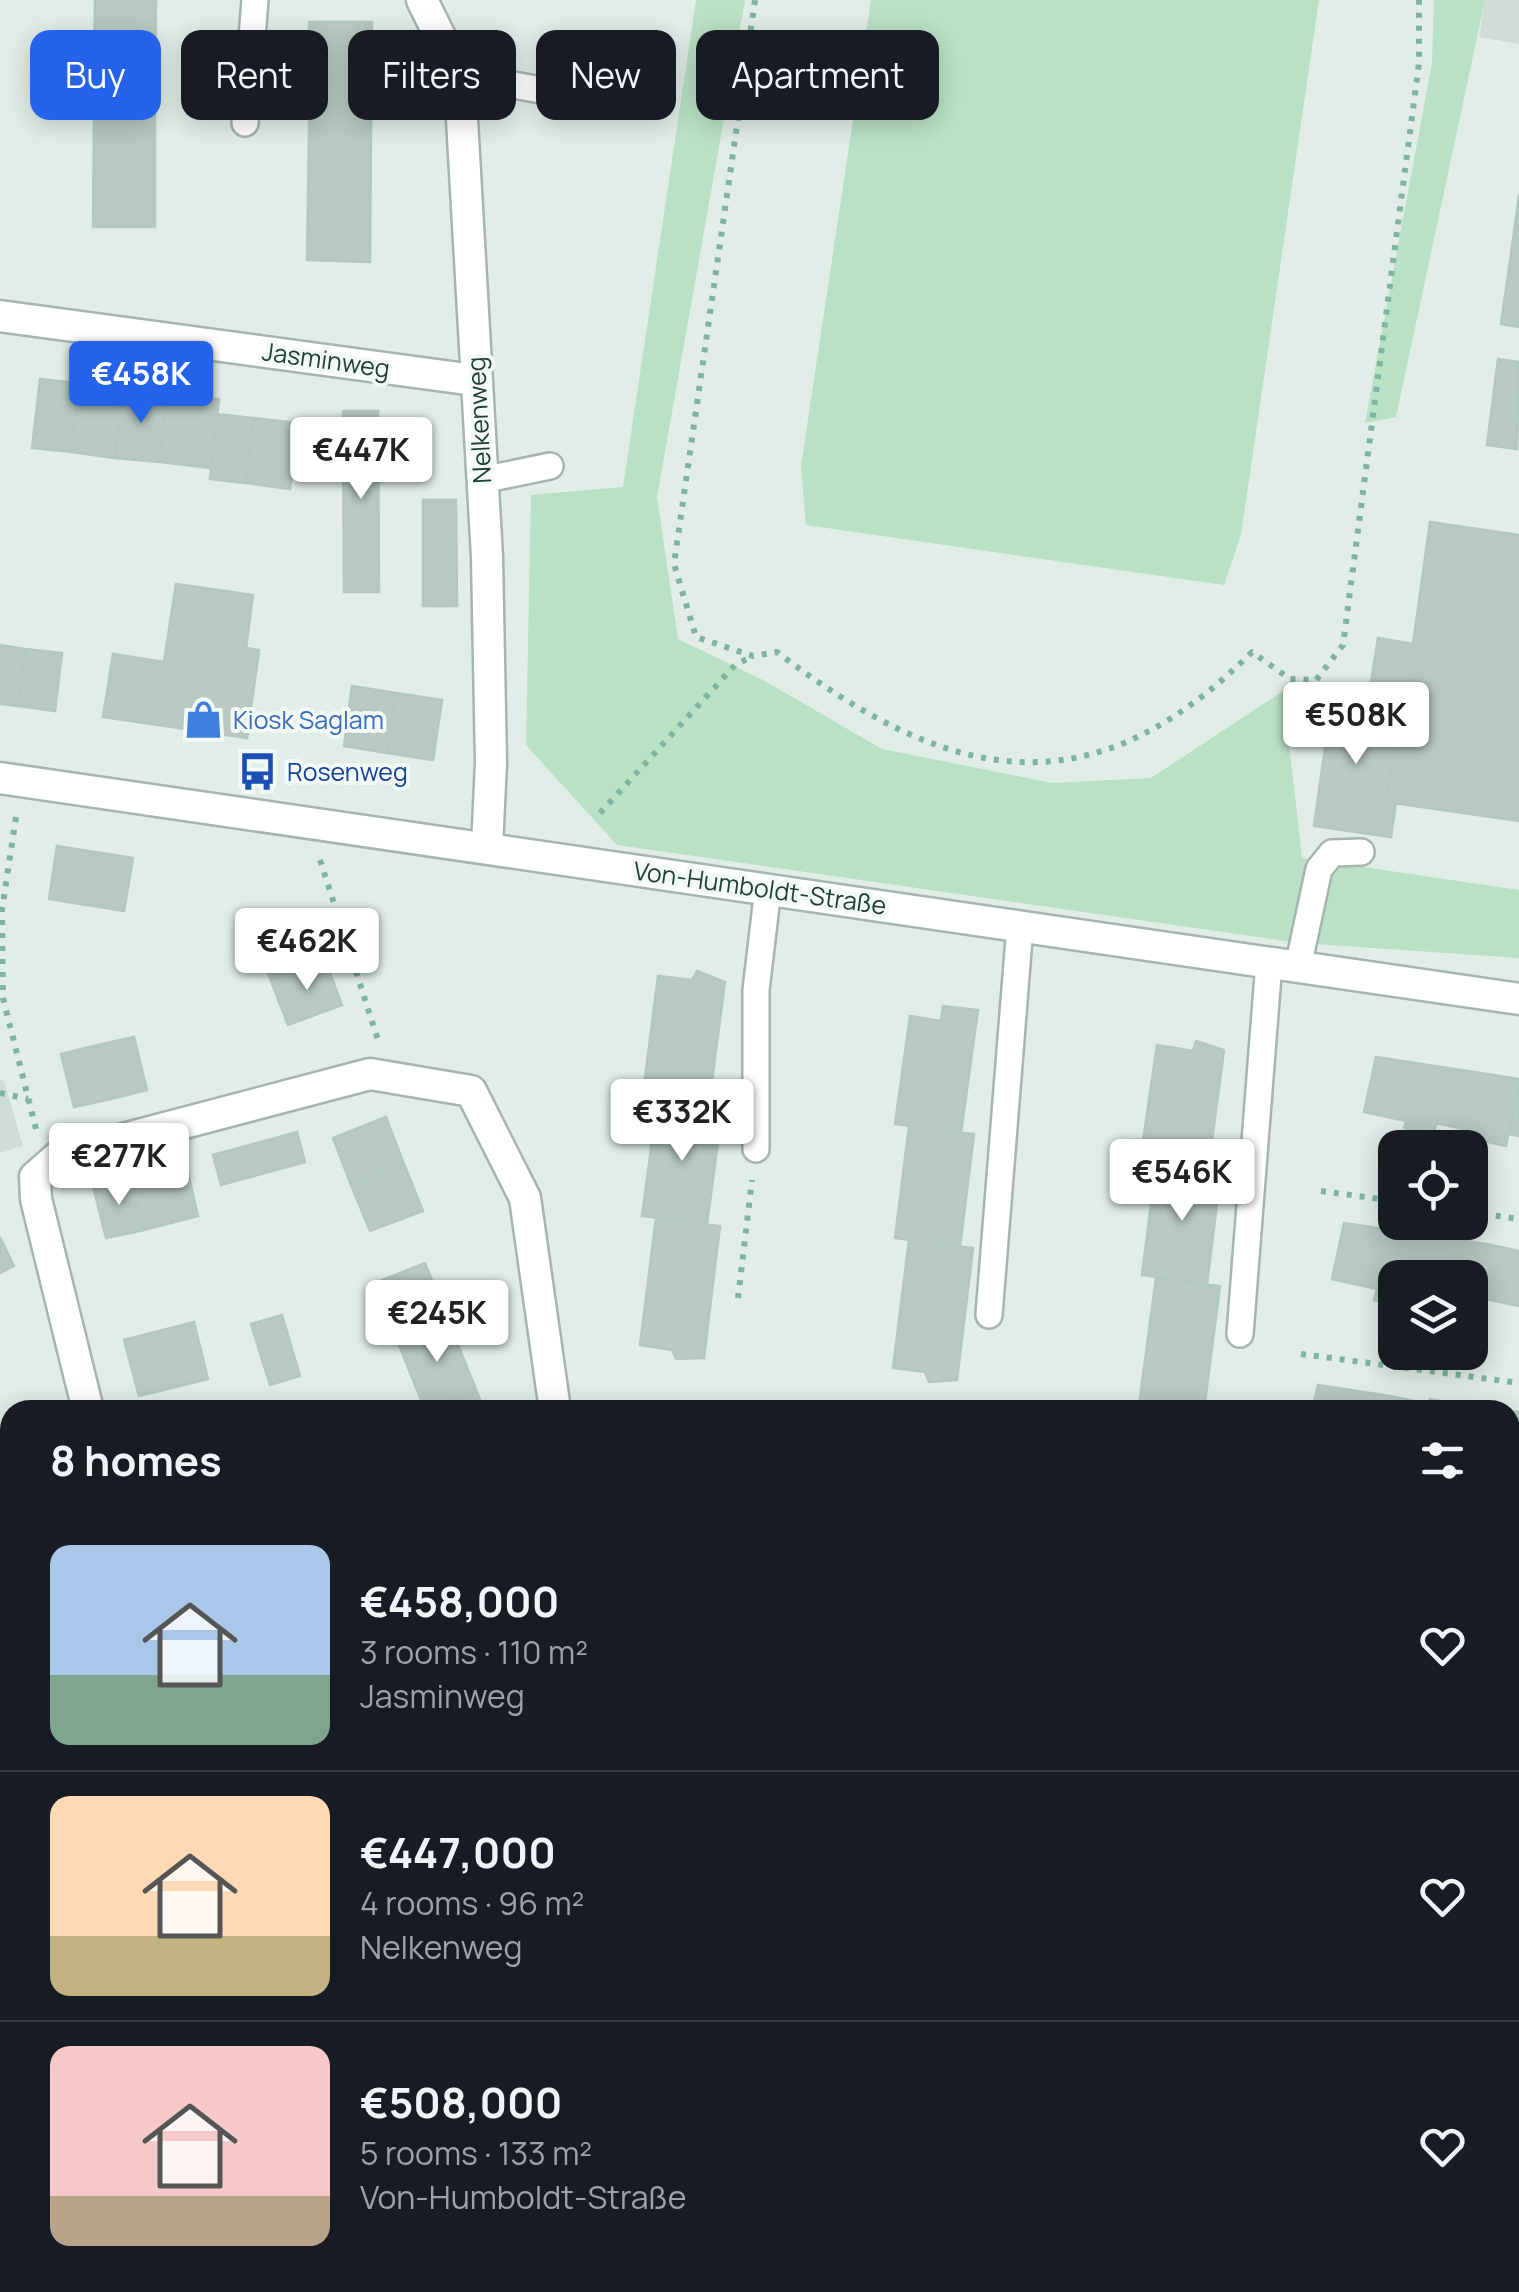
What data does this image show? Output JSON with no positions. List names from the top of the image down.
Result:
{
  "streets": {
    "street": ["Jasminweg", "Nelkenweg", "Von-Humboldt-Straße"]
  },
  "crossings": [
    ["Jasminweg", "Nelkenweg"],
    ["Nelkenweg", "Von-Humboldt-Straße"]
  ],
  "places": {
    "shop": ["Kiosk Saglam"],
    "bus stop": ["Rosenweg"]
  },
  "page": {
    "chip": [
      "Buy",
      "Rent",
      "Filters",
      "New",
      "Apartment"
    ],
    "price": [
      "€458K",
      "€447K",
      "€508K",
      "€462K",
      "€332K",
      "€277K",
      "€546K",
      "€245K"
    ],
    "heading": "8 homes",
    "list": [
      {
        "name": "€458,000",
        "note": "3 rooms · 110 m² · Jasminweg"
      },
      {
        "name": "€447,000",
        "note": "4 rooms · 96 m² · Nelkenweg"
      },
      {
        "name": "€508,000",
        "note": "5 rooms · 133 m² · Von-Humboldt-Straße"
      }
    ]
  }
}
